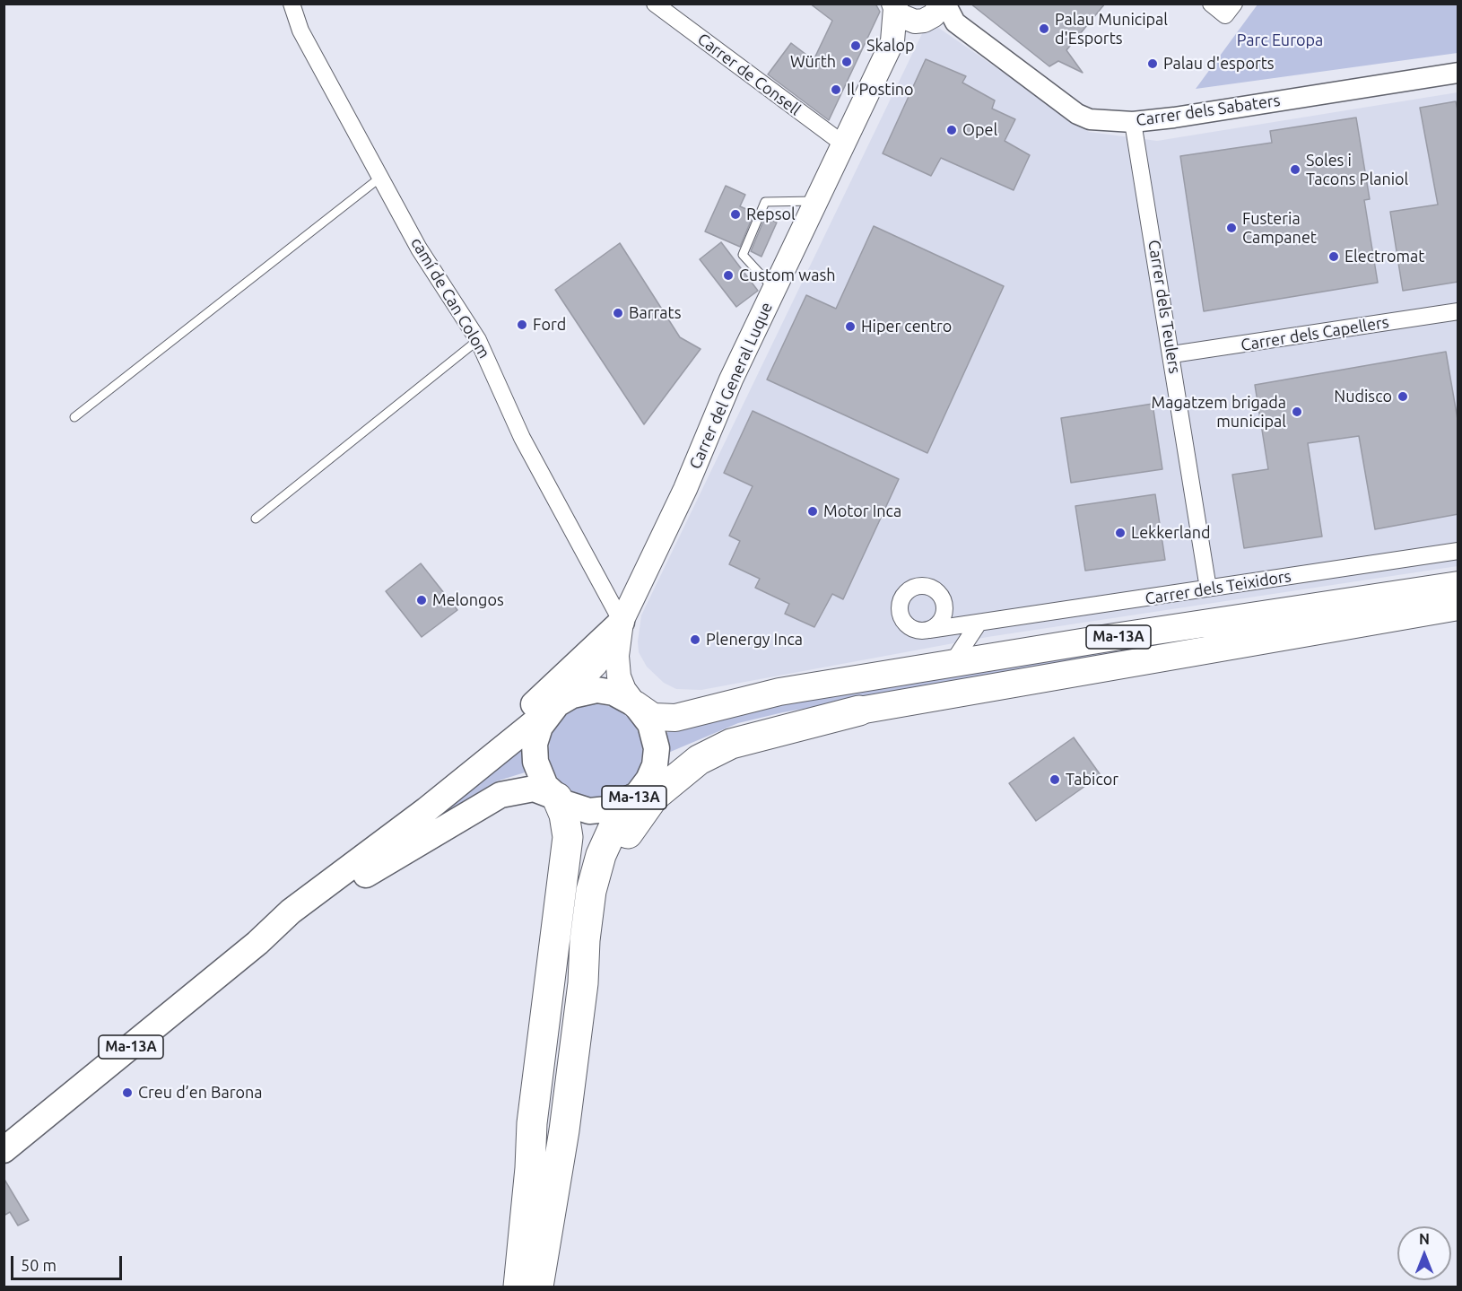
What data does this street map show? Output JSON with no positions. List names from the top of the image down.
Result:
{
  "streets": {
    "highway": ["Ma-13A"],
    "main road": ["Carrer del General Luque"],
    "street": [
      "Carrer de Consell",
      "Carrer dels Sabaters",
      "camí de Can Colom",
      "Carrer dels Teulers",
      "Carrer dels Capellers",
      "Carrer dels Teixidors"
    ]
  },
  "crossings": [
    ["Carrer de Consell", "Carrer del General Luque"],
    ["Carrer dels Sabaters", "Carrer dels Teulers"],
    ["camí de Can Colom", "Carrer del General Luque"],
    ["Carrer dels Teulers", "Carrer dels Capellers"],
    ["Carrer dels Teulers", "Carrer dels Teixidors"],
    ["Carrer del General Luque", "Ma-13A"]
  ],
  "parks": ["Parc Europa"],
  "places": [
    "Palau Municipal d'Esports",
    "Skalop",
    "Würth",
    "Palau d'esports",
    "Il Postino",
    "Opel",
    "Soles i Tacons Planiol",
    "Repsol",
    "Fusteria Campanet",
    "Electromat",
    "Custom wash",
    "Barrats",
    "Ford",
    "Hiper centro",
    "Nudisco",
    "Magatzem brigada municipal",
    "Motor Inca",
    "Lekkerland",
    "Melongos",
    "Plenergy Inca",
    "Tabicor",
    "Creu d’en Barona"
  ],
  "scale_bar": "50 m",
  "north": "top"
}
